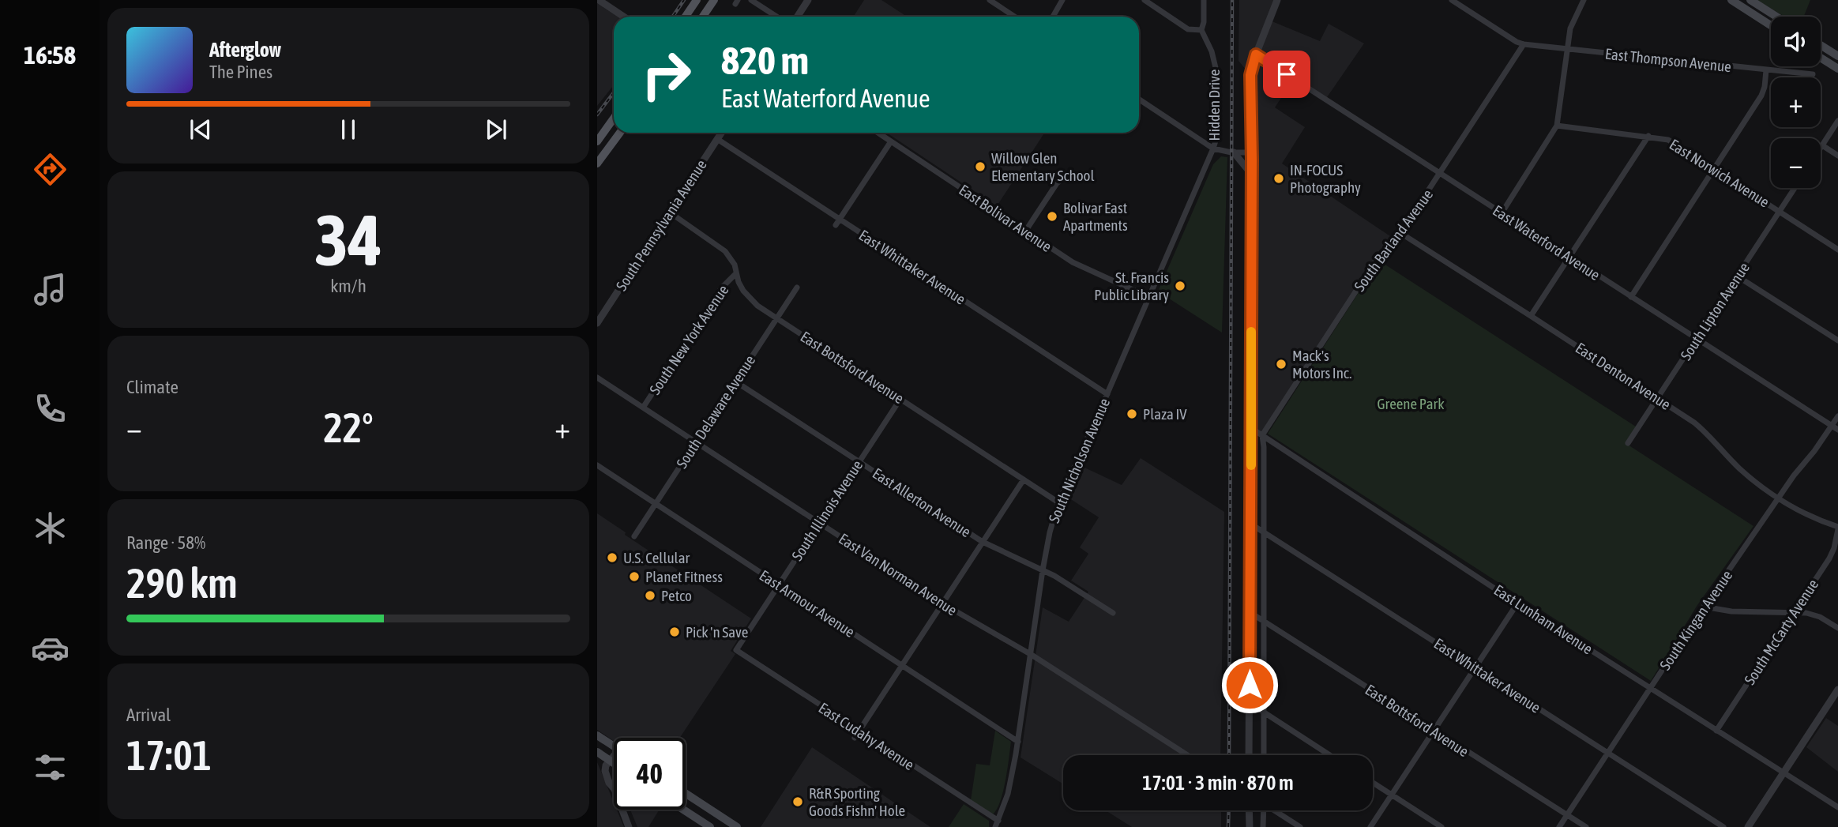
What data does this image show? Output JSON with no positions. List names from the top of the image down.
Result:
{
  "streets": {
    "street": [
      "East Thompson Avenue",
      "Hidden Drive",
      "East Norwich Avenue",
      "East Bolivar Avenue",
      "South Pennsylvania Avenue",
      "South Barland Avenue",
      "East Waterford Avenue",
      "East Whittaker Avenue",
      "South Lipton Avenue",
      "South New York Avenue",
      "East Bottsford Avenue",
      "East Denton Avenue",
      "South Delaware Avenue",
      "South Nicholson Avenue",
      "East Allerton Avenue",
      "South Illinois Avenue",
      "East Van Norman Avenue",
      "East Armour Avenue",
      "East Lunham Avenue",
      "South Kingan Avenue",
      "South McCarty Avenue",
      "East Cudahy Avenue"
    ]
  },
  "crossings": [
    ["East Thompson Avenue", "South Barland Avenue"],
    ["Hidden Drive", "South Nicholson Avenue"],
    ["East Norwich Avenue", "South Lipton Avenue"],
    ["East Bolivar Avenue", "South Nicholson Avenue"],
    ["South Pennsylvania Avenue", "East Whittaker Avenue"],
    ["South Pennsylvania Avenue", "East Bottsford Avenue"],
    ["South Barland Avenue", "East Waterford Avenue"],
    ["South Barland Avenue", "East Denton Avenue"],
    ["South Barland Avenue", "East Lunham Avenue"],
    ["East Waterford Avenue", "South Lipton Avenue"],
    ["East Waterford Avenue", "South Kingan Avenue"],
    ["East Whittaker Avenue", "South Nicholson Avenue"],
    ["East Whittaker Avenue", "South Kingan Avenue"],
    ["South Lipton Avenue", "East Denton Avenue"],
    ["South New York Avenue", "East Bottsford Avenue"],
    ["South New York Avenue", "East Van Norman Avenue"],
    ["East Bottsford Avenue", "South Delaware Avenue"],
    ["East Bottsford Avenue", "South Nicholson Avenue"],
    ["East Bottsford Avenue", "South Illinois Avenue"],
    ["East Bottsford Avenue", "South Kingan Avenue"],
    ["East Denton Avenue", "South Kingan Avenue"],
    ["East Denton Avenue", "South McCarty Avenue"],
    ["South Delaware Avenue", "East Allerton Avenue"],
    ["South Delaware Avenue", "East Van Norman Avenue"],
    ["South Delaware Avenue", "East Armour Avenue"],
    ["South Nicholson Avenue", "East Allerton Avenue"],
    ["South Nicholson Avenue", "East Van Norman Avenue"],
    ["South Nicholson Avenue", "East Armour Avenue"],
    ["South Nicholson Avenue", "East Cudahy Avenue"],
    ["East Allerton Avenue", "South Illinois Avenue"],
    ["South Illinois Avenue", "East Van Norman Avenue"],
    ["South Illinois Avenue", "East Armour Avenue"],
    ["South Illinois Avenue", "East Cudahy Avenue"],
    ["East Lunham Avenue", "South Kingan Avenue"],
    ["East Lunham Avenue", "South McCarty Avenue"]
  ],
  "parks": ["Greene Park"],
  "places": [
    "Willow Glen Elementary School",
    "IN-FOCUS Photography",
    "Bolivar East Apartments",
    "St. Francis Public Library",
    "Mack's Motors Inc.",
    "Plaza IV",
    "U.S. Cellular",
    "Planet Fitness",
    "Petco",
    "Pick 'n Save",
    "R&R Sporting Goods Fishn' Hole"
  ],
  "page": {
    "tabs": "16:58",
    "map_buttons": ["+", "−"],
    "turn": ["820 m", "East Waterford Avenue"],
    "song": ["Afterglow", "The Pines"],
    "tile": [
      ["34", "km/h"],
      "Climate",
      ["Range · 58%", "290 km"],
      ["Arrival", "17:01"]
    ],
    "heat": ["−", "22°", "+"],
    "limit": "40",
    "trip": "17:01 · 3 min · 870 m"
  }
}
